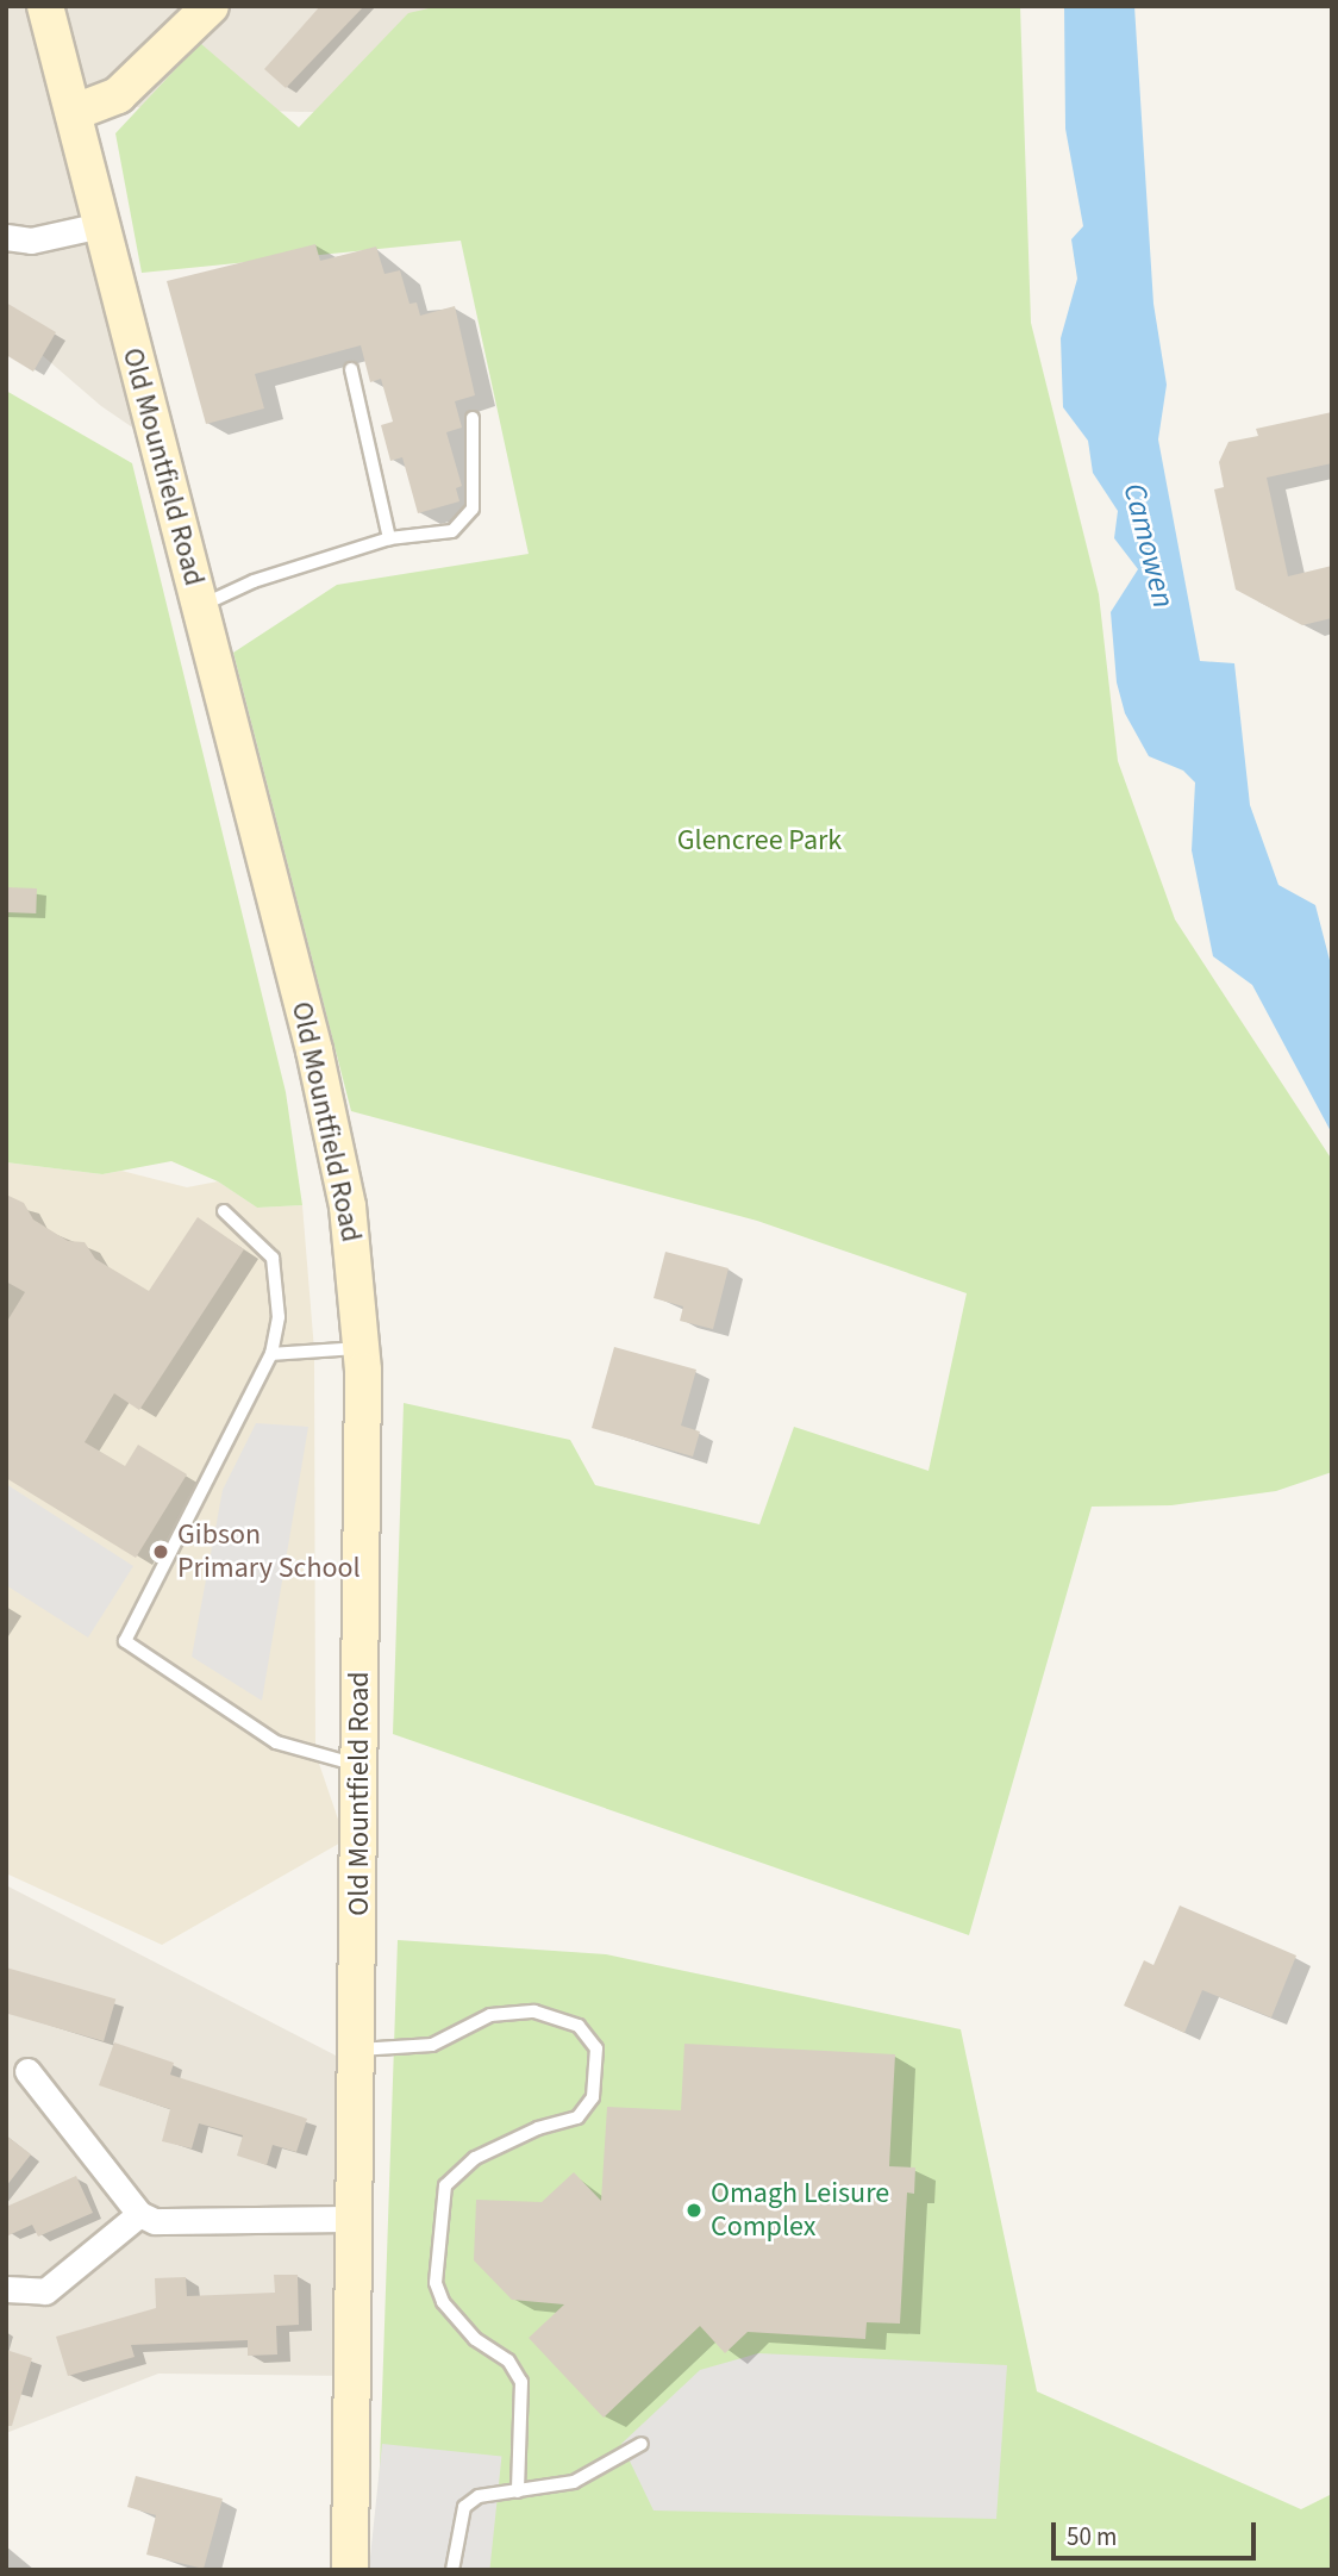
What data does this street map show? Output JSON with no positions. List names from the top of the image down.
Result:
{
  "streets": {
    "street": ["Old Mountfield Road"]
  },
  "water": ["Camowen"],
  "parks": ["Glencree Park"],
  "places": ["Gibson Primary School", "Omagh Leisure Complex"],
  "scale_bar": "50 m"
}
